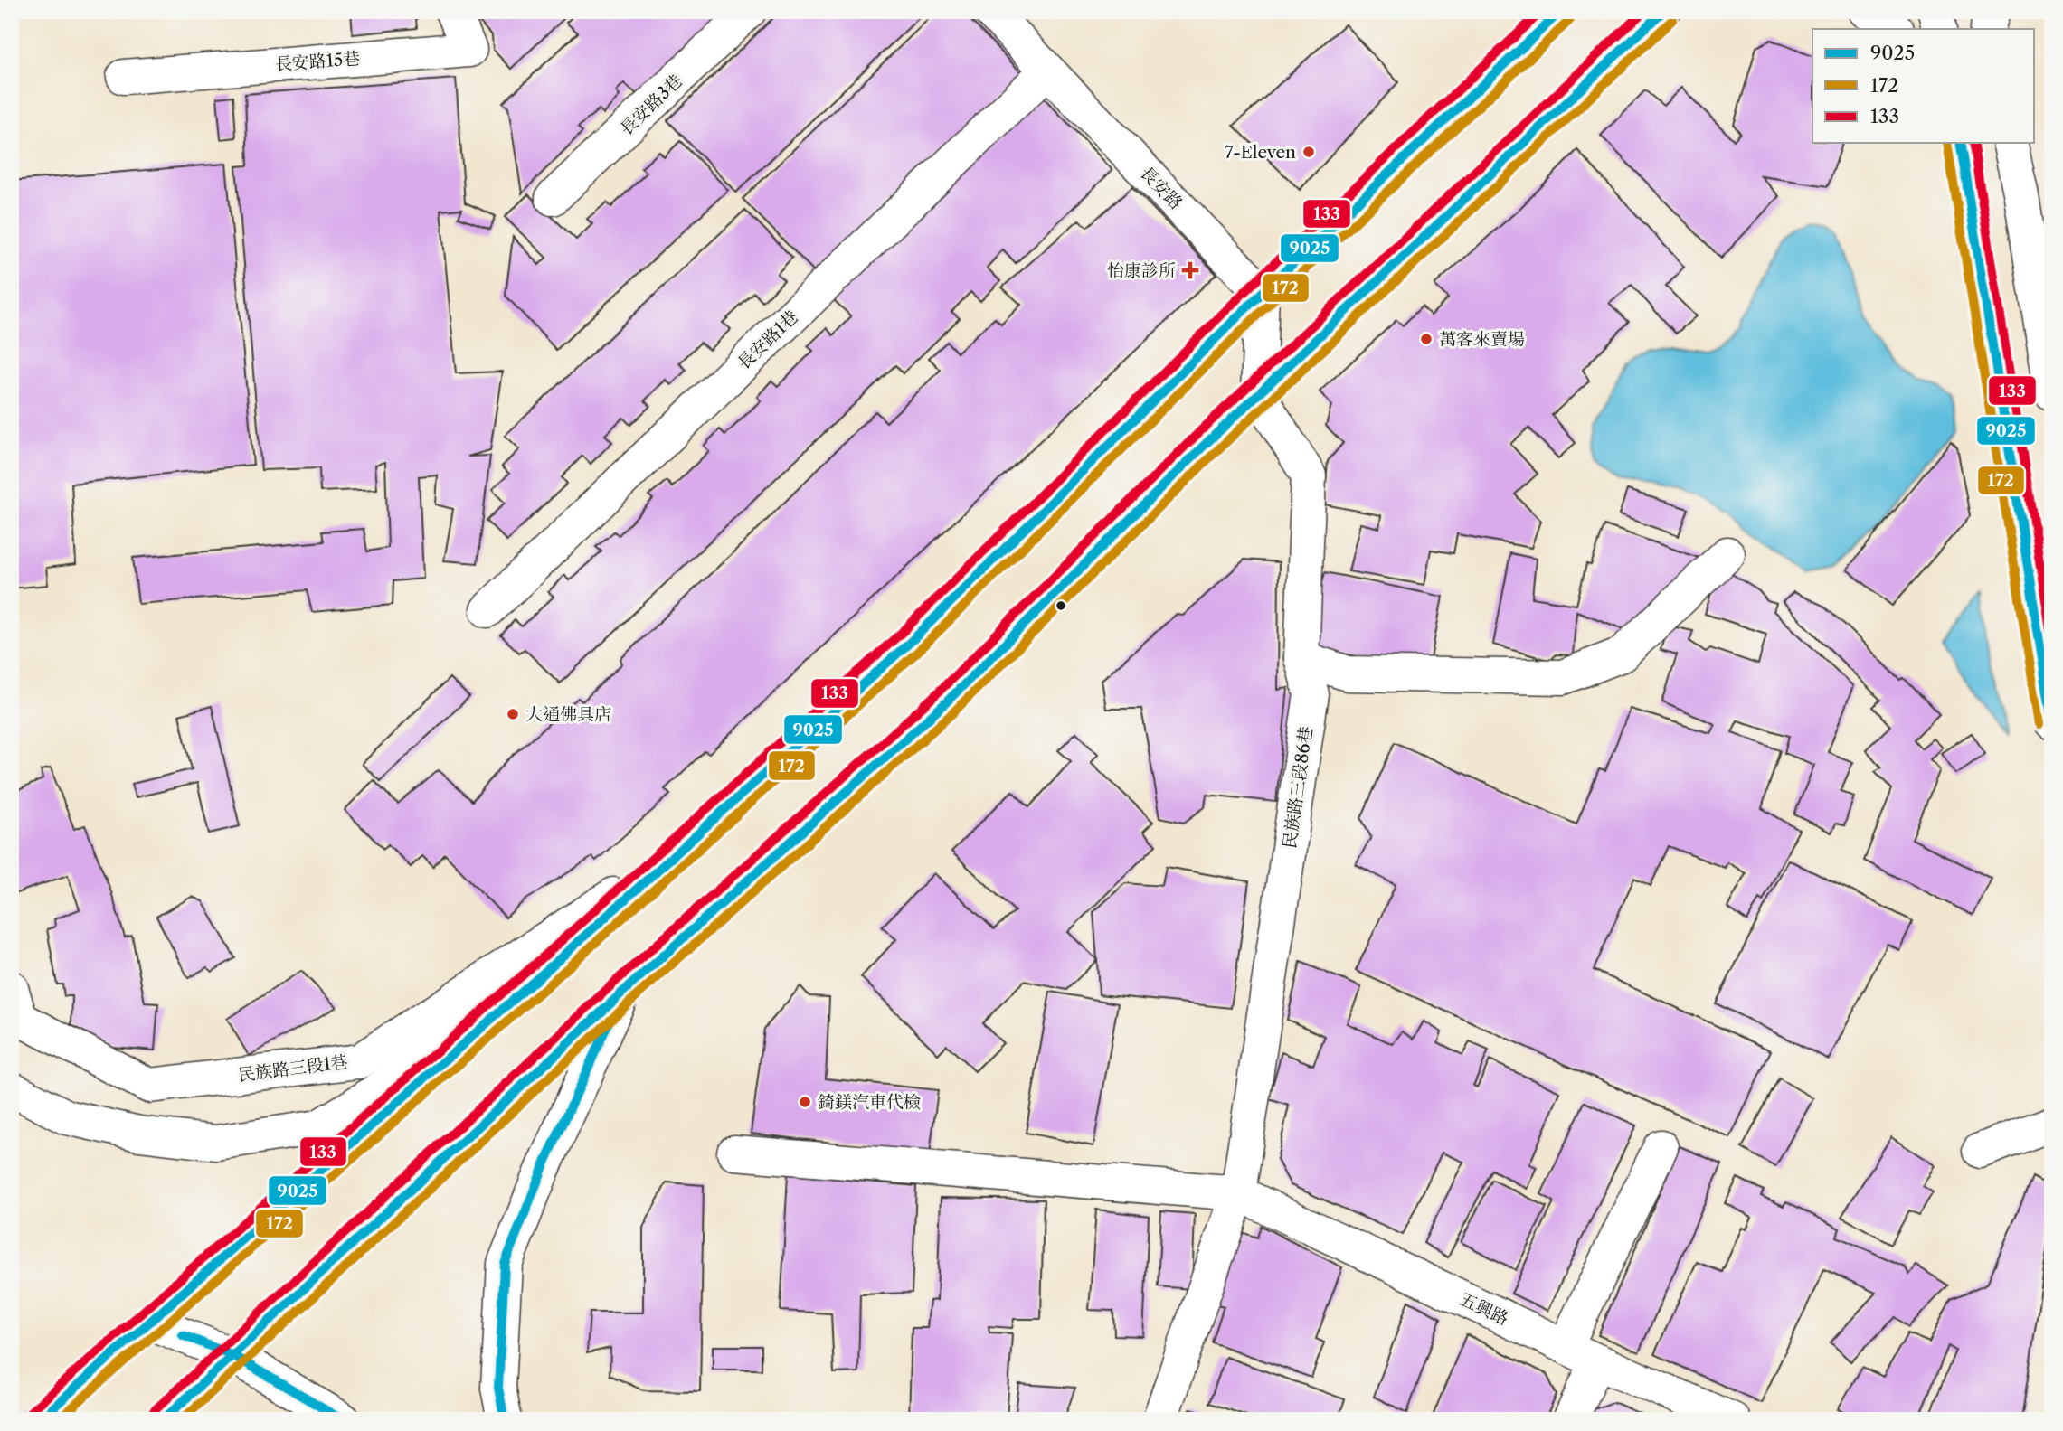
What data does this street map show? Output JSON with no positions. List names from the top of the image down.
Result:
{
  "streets": {
    "main road": [
      "長安路15巷",
      "長安路3巷",
      "長安路",
      "長安路1巷",
      "民族路三段86巷",
      "民族路三段1巷",
      "五興路"
    ]
  },
  "crossings": [
    ["長安路", "長安路1巷"],
    ["民族路三段86巷", "五興路"]
  ],
  "places": {
    "other": [
      "7-Eleven",
      "萬客來賣場",
      "大通佛具店",
      "錡鎂汽車代檢"
    ],
    "health": ["怡康診所"]
  },
  "lines": ["transit line 9025", "transit line 133", "transit line 172"],
  "legend": ["9025", "172", "133"]
}
